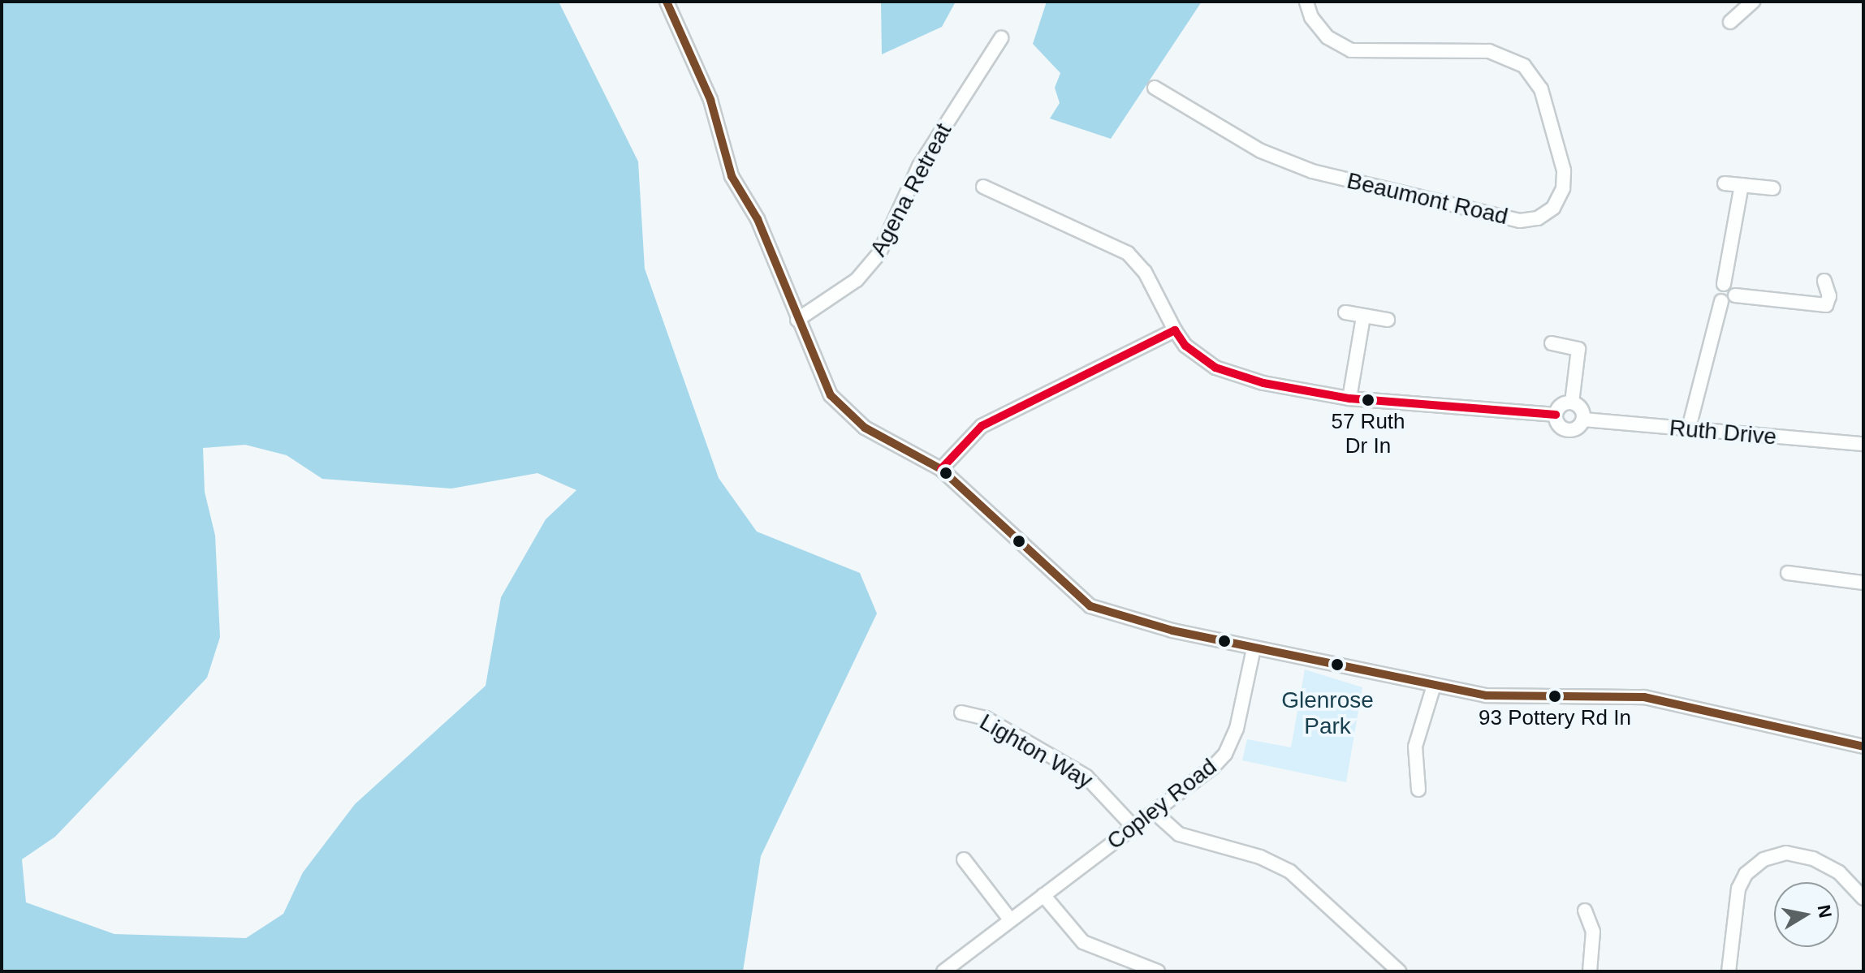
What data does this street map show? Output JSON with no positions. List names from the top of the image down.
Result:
{
  "streets": {
    "street": [
      "Agena Retreat",
      "Beaumont Road",
      "Ruth Drive",
      "Lighton Way",
      "Copley Road"
    ]
  },
  "crossings": [
    ["Lighton Way", "Copley Road"]
  ],
  "parks": ["Glenrose Park"],
  "places": ["57 Ruth Dr In", "93 Pottery Rd In"],
  "north": "right"
}
